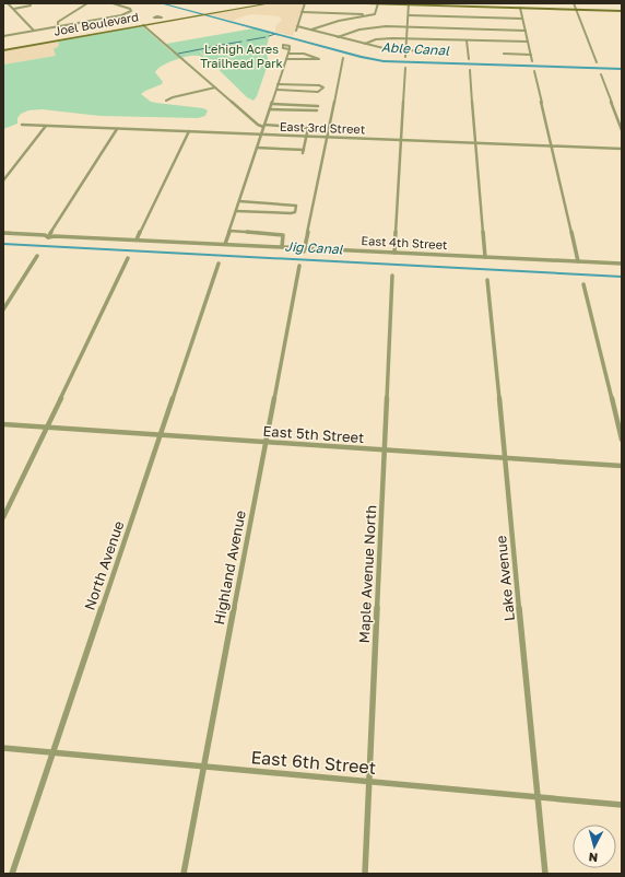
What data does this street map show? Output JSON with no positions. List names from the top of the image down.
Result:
{
  "streets": {
    "main road": ["Joel Boulevard"],
    "street": [
      "East 3rd Street",
      "East 4th Street",
      "East 5th Street",
      "North Avenue",
      "Highland Avenue",
      "Maple Avenue North",
      "Lake Avenue",
      "East 6th Street"
    ]
  },
  "crossings": [
    ["East 5th Street", "North Avenue"],
    ["East 5th Street", "Highland Avenue"],
    ["East 5th Street", "Maple Avenue North"],
    ["East 5th Street", "Lake Avenue"],
    ["North Avenue", "East 6th Street"],
    ["Highland Avenue", "East 6th Street"],
    ["Maple Avenue North", "East 6th Street"],
    ["Lake Avenue", "East 6th Street"]
  ],
  "water": ["Able Canal", "Jig Canal"],
  "parks": ["Lehigh Acres Trailhead Park"],
  "north": "bottom"
}
